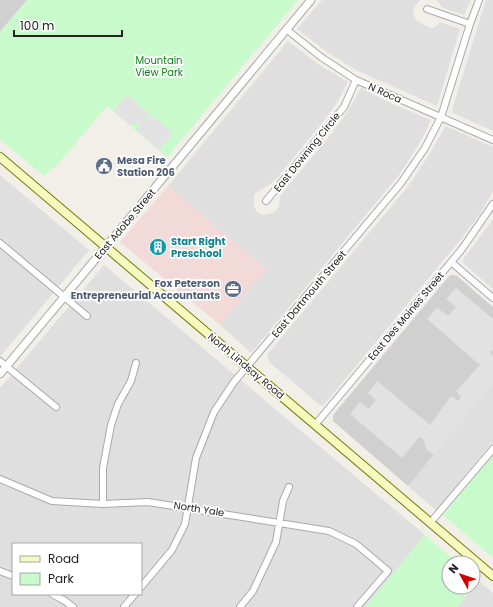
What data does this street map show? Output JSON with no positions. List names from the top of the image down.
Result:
{
  "streets": {
    "main road": ["North Lindsay Road"],
    "street": [
      "N Roca",
      "East Downing Circle",
      "East Adobe Street",
      "East Dartmouth Street",
      "East Des Moines Street",
      "North Yale"
    ]
  },
  "crossings": [
    ["N Roca", "East Downing Circle"],
    ["N Roca", "East Adobe Street"],
    ["N Roca", "East Dartmouth Street"],
    ["East Adobe Street", "North Lindsay Road"],
    ["East Dartmouth Street", "North Lindsay Road"],
    ["East Dartmouth Street", "North Yale"],
    ["East Des Moines Street", "North Lindsay Road"]
  ],
  "parks": ["Mountain View Park"],
  "places": {
    "public building": ["Mesa Fire Station 206"],
    "building": ["Start Right Preschool"],
    "office": ["Fox Peterson Entrepreneurial Accountants"]
  },
  "legend": ["Road", "Park"],
  "scale_bar": "100 m",
  "north": "top left"
}
